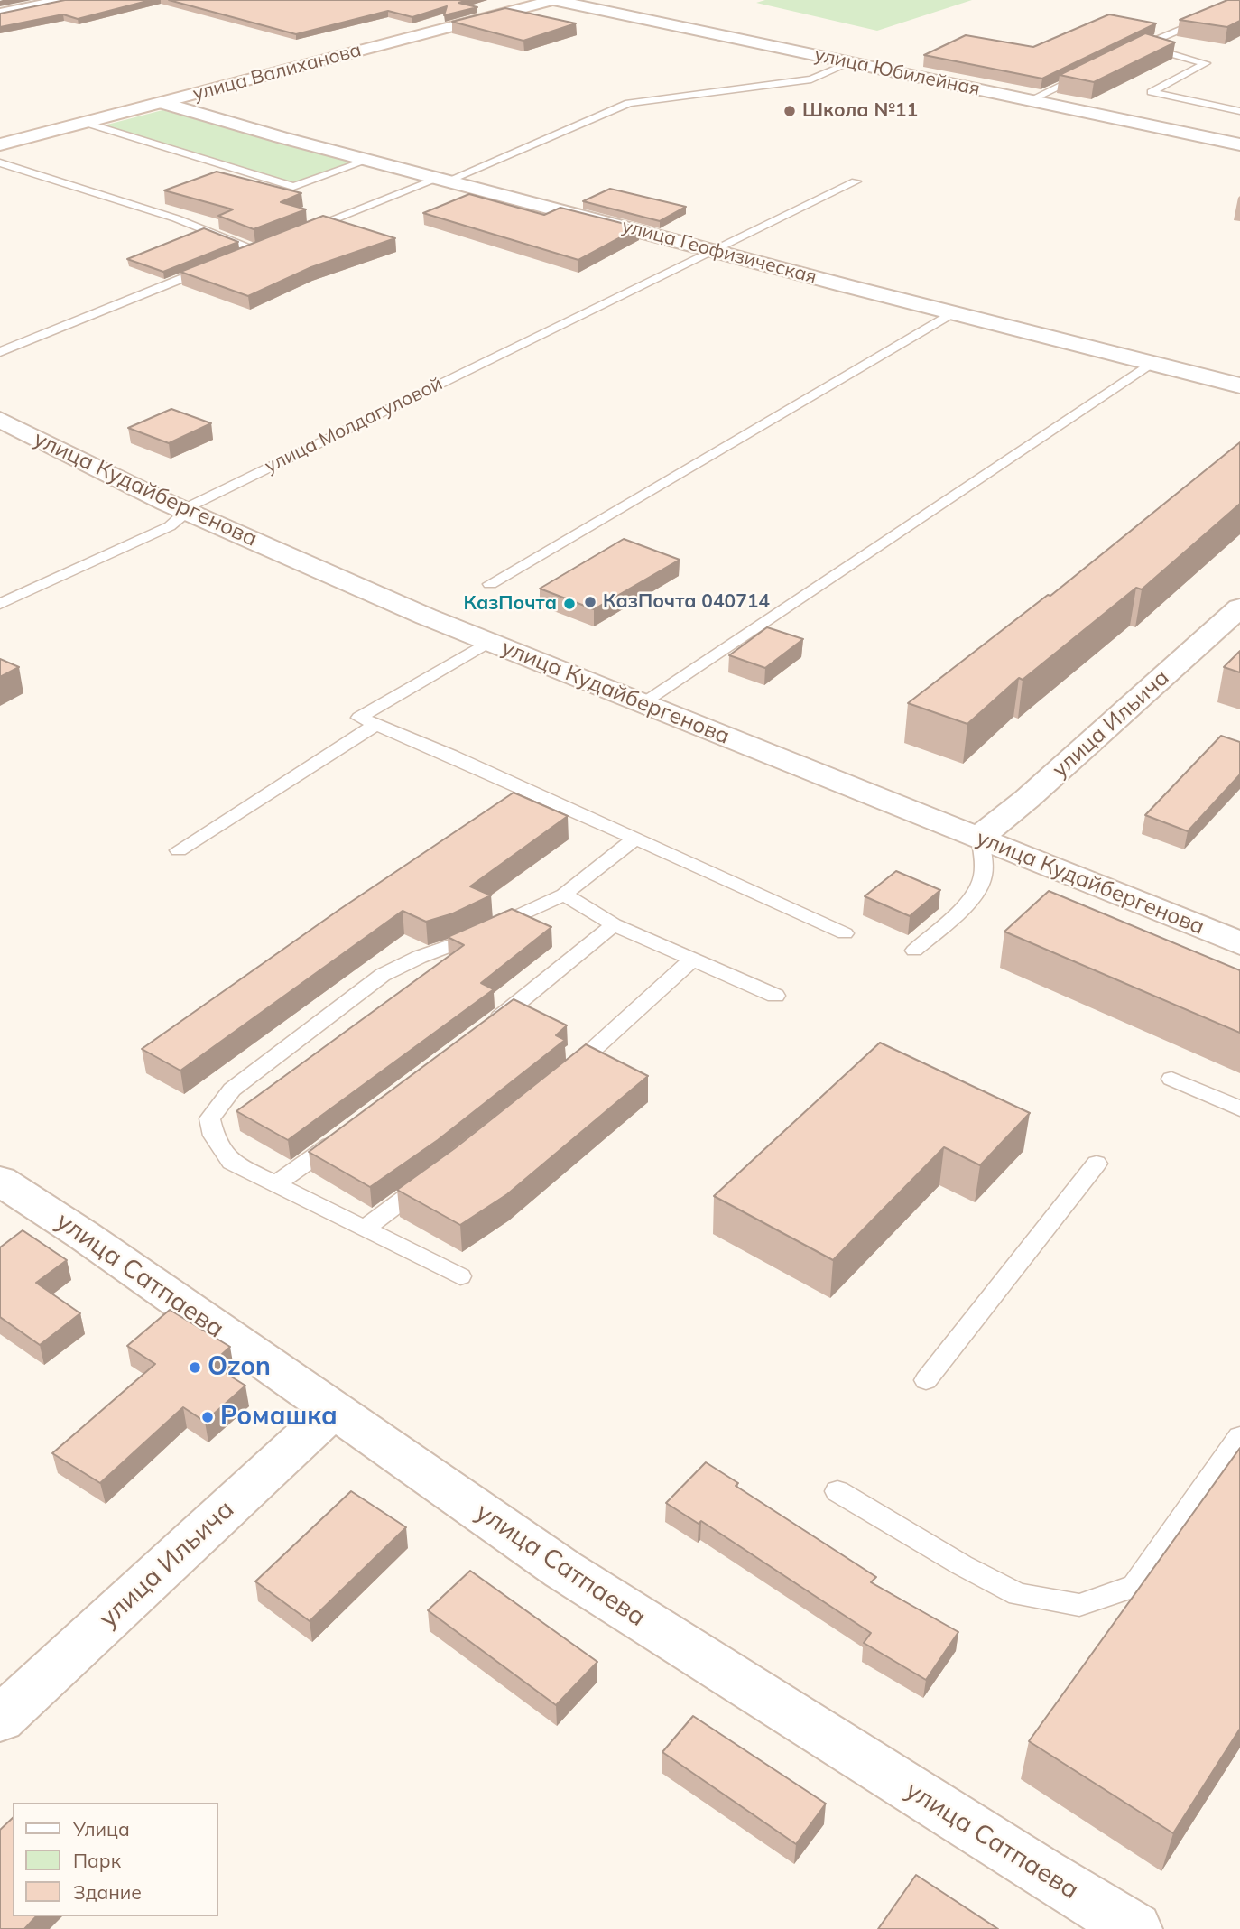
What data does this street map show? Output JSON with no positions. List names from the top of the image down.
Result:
{
  "streets": {
    "street": [
      "улица Валиханова",
      "улица Юбилейная",
      "улица Геофизическая",
      "улица Кудайбергенова",
      "улица Ильича",
      "улица Сатпаева"
    ],
    "lane": ["улица Молдагуловой"]
  },
  "crossings": [
    ["улица Валиханова", "улица Юбилейная"],
    ["улица Валиханова", "улица Геофизическая"],
    ["улица Геофизическая", "улица Молдагуловой"],
    ["улица Молдагуловой", "улица Кудайбергенова"],
    ["улица Кудайбергенова", "улица Ильича"],
    ["улица Ильича", "улица Сатпаева"]
  ],
  "places": [
    "Школа №11",
    "КазПочта 040714",
    "КазПочта",
    "Ozon",
    "Ромашка"
  ],
  "legend": ["Улица", "Парк", "Здание"]
}
